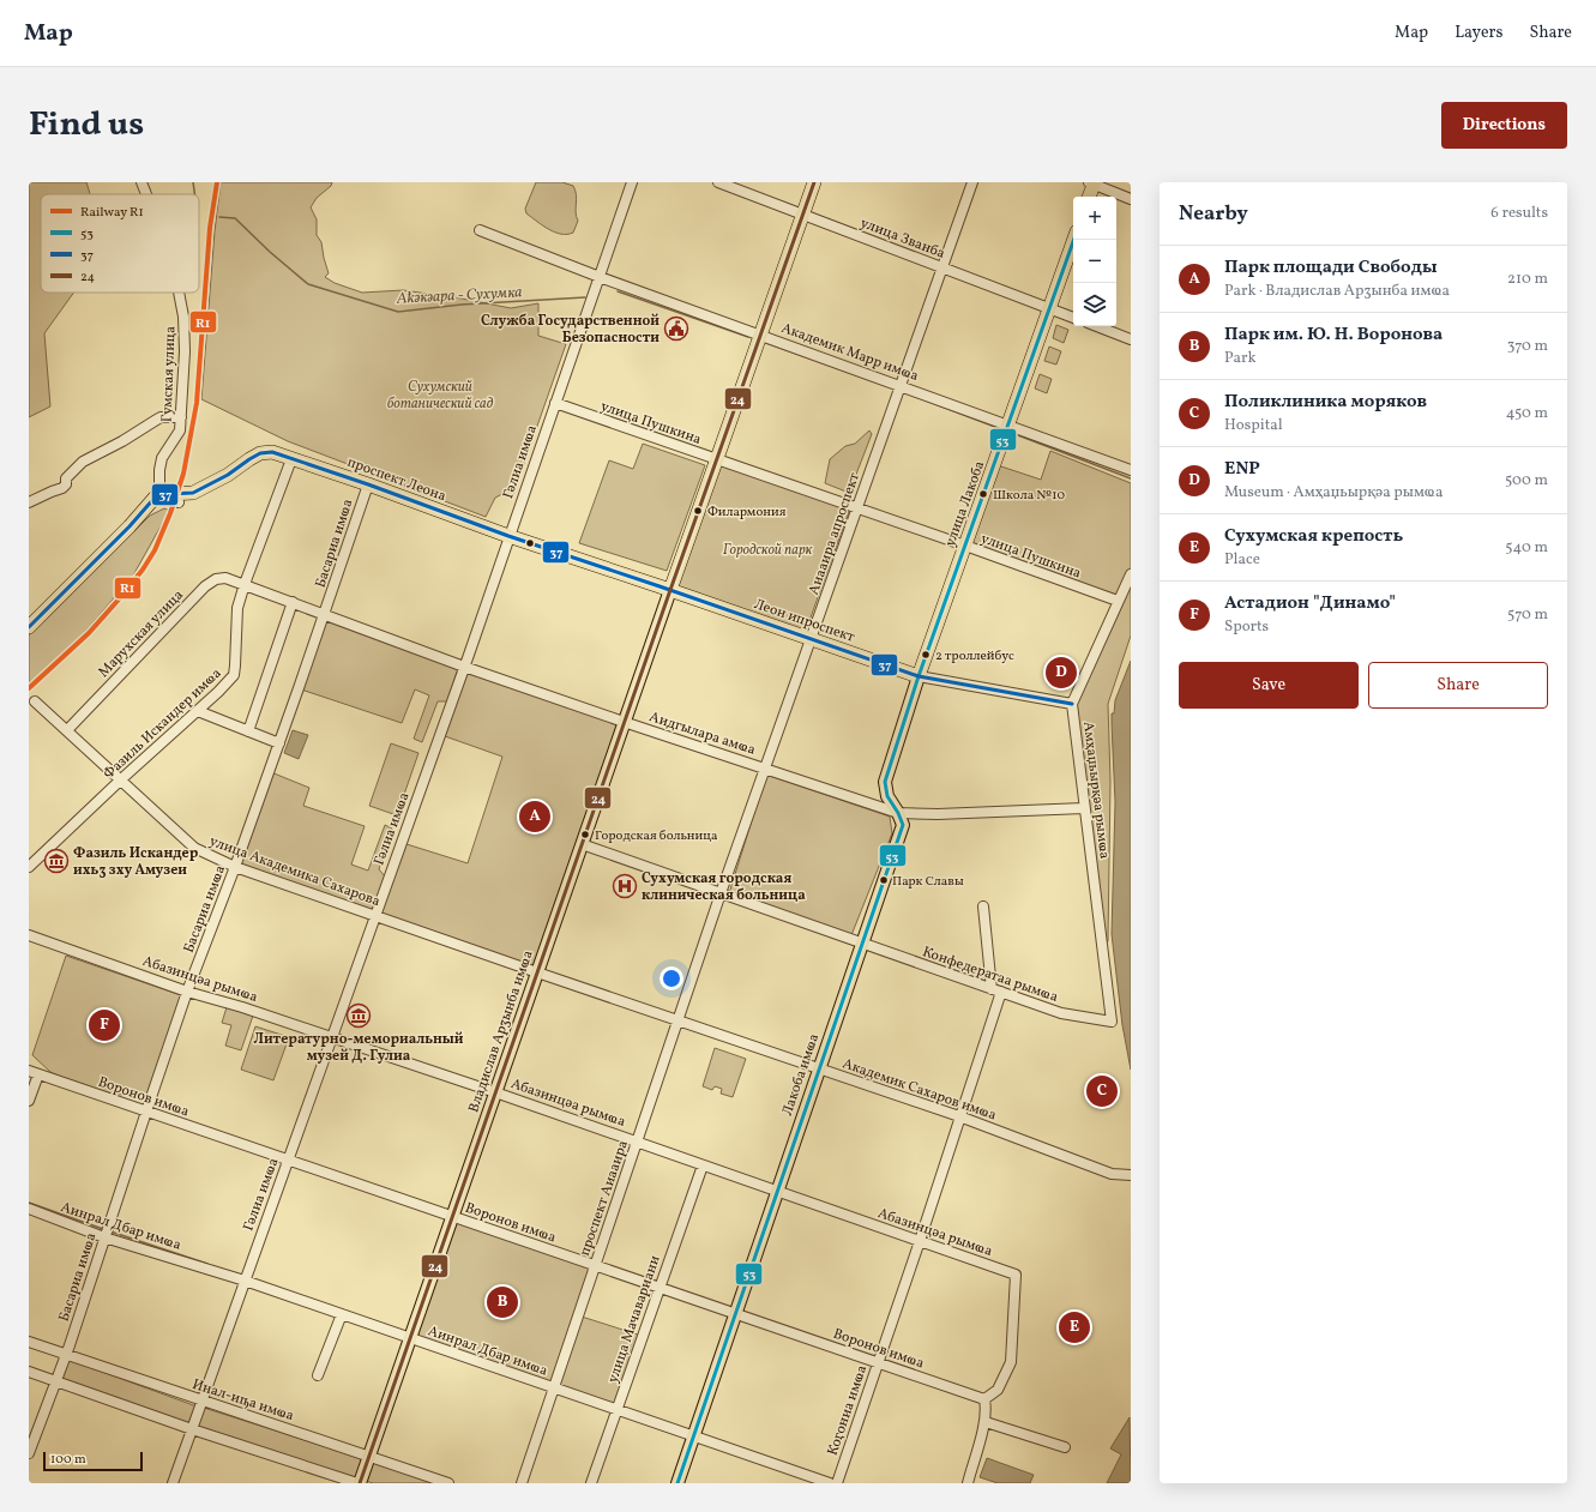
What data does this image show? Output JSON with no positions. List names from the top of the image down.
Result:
{
  "streets": {
    "highway": ["проспект Леона", "улица Лакоба", "Леон ипроспект"],
    "main road": ["Владислав Арӡынба имҩа", "Лакоба имҩа"],
    "street": [
      "улица Званба",
      "Академик Марр имҩа",
      "Гумская улица",
      "улица Пушкина",
      "Гәлиа имҩа",
      "Аиааира апроспект",
      "Басариа имҩа",
      "Марухская улица",
      "Фазиль Искандер имҩа",
      "Аидгылара амҩа",
      "Амҳаџьырқәа рымҩа",
      "улица Академика Сахарова",
      "Конфедератаа рымҩа",
      "Абазинцәа рымҩа",
      "Академик Сахаров имҩа",
      "Воронов имҩа",
      "проспект Аиааира",
      "Аинрал Дбар имҩа",
      "улица Мачавариани",
      "Инал-иҧа имҩа",
      "Коӷониа имҩа"
    ]
  },
  "crossings": [
    ["улица Званба", "улица Лакоба"],
    ["улица Званба", "Аиааира апроспект"],
    ["Академик Марр имҩа", "Гәлиа имҩа"],
    ["Академик Марр имҩа", "улица Лакоба"],
    ["Академик Марр имҩа", "Аиааира апроспект"],
    ["Гумская улица", "проспект Леона"],
    ["улица Пушкина", "Гәлиа имҩа"],
    ["улица Пушкина", "улица Лакоба"],
    ["улица Пушкина", "Аиааира апроспект"],
    ["улица Пушкина", "Амҳаџьырқәа рымҩа"],
    ["Гәлиа имҩа", "проспект Леона"],
    ["Гәлиа имҩа", "Аидгылара амҩа"],
    ["Гәлиа имҩа", "улица Академика Сахарова"],
    ["Гәлиа имҩа", "Абазинцәа рымҩа"],
    ["Гәлиа имҩа", "Воронов имҩа"],
    ["Гәлиа имҩа", "Аинрал Дбар имҩа"],
    ["Гәлиа имҩа", "Инал-иҧа имҩа"],
    ["проспект Леона", "Басариа имҩа"],
    ["проспект Леона", "Леон ипроспект"],
    ["проспект Леона", "Фазиль Искандер имҩа"],
    ["проспект Леона", "Владислав Арӡынба имҩа"],
    ["улица Лакоба", "Леон ипроспект"],
    ["улица Лакоба", "Лакоба имҩа"],
    ["Аиааира апроспект", "Леон ипроспект"],
    ["Аиааира апроспект", "Аидгылара амҩа"],
    ["Аиааира апроспект", "Конфедератаа рымҩа"],
    ["Аиааира апроспект", "проспект Аиааира"],
    ["Басариа имҩа", "Аидгылара амҩа"],
    ["Басариа имҩа", "улица Академика Сахарова"],
    ["Басариа имҩа", "Абазинцәа рымҩа"],
    ["Басариа имҩа", "Воронов имҩа"],
    ["Басариа имҩа", "Аинрал Дбар имҩа"],
    ["Басариа имҩа", "Инал-иҧа имҩа"],
    ["Леон ипроспект", "Амҳаџьырқәа рымҩа"],
    ["Леон ипроспект", "Владислав Арӡынба имҩа"],
    ["Леон ипроспект", "Лакоба имҩа"],
    ["Марухская улица", "Фазиль Искандер имҩа"],
    ["Марухская улица", "Аидгылара амҩа"],
    ["Марухская улица", "улица Академика Сахарова"],
    ["Фазиль Искандер имҩа", "улица Академика Сахарова"],
    ["Аидгылара амҩа", "Амҳаџьырқәа рымҩа"],
    ["Аидгылара амҩа", "Владислав Арӡынба имҩа"],
    ["Аидгылара амҩа", "Лакоба имҩа"],
    ["Амҳаџьырқәа рымҩа", "Конфедератаа рымҩа"],
    ["улица Академика Сахарова", "Владислав Арӡынба имҩа"],
    ["улица Академика Сахарова", "Академик Сахаров имҩа"],
    ["Конфедератаа рымҩа", "Владислав Арӡынба имҩа"],
    ["Конфедератаа рымҩа", "Лакоба имҩа"],
    ["Конфедератаа рымҩа", "проспект Аиааира"],
    ["Конфедератаа рымҩа", "Коӷониа имҩа"],
    ["Абазинцәа рымҩа", "Владислав Арӡынба имҩа"],
    ["Абазинцәа рымҩа", "Лакоба имҩа"],
    ["Абазинцәа рымҩа", "Воронов имҩа"],
    ["Абазинцәа рымҩа", "проспект Аиааира"],
    ["Абазинцәа рымҩа", "улица Мачавариани"],
    ["Абазинцәа рымҩа", "Коӷониа имҩа"],
    ["Владислав Арӡынба имҩа", "Академик Сахаров имҩа"],
    ["Владислав Арӡынба имҩа", "Воронов имҩа"],
    ["Владислав Арӡынба имҩа", "Аинрал Дбар имҩа"],
    ["Владислав Арӡынба имҩа", "Инал-иҧа имҩа"],
    ["Лакоба имҩа", "Академик Сахаров имҩа"],
    ["Лакоба имҩа", "Воронов имҩа"],
    ["Лакоба имҩа", "Аинрал Дбар имҩа"],
    ["Академик Сахаров имҩа", "проспект Аиааира"],
    ["Академик Сахаров имҩа", "Коӷониа имҩа"],
    ["Воронов имҩа", "проспект Аиааира"],
    ["Воронов имҩа", "улица Мачавариани"],
    ["Воронов имҩа", "Коӷониа имҩа"],
    ["проспект Аиааира", "Аинрал Дбар имҩа"],
    ["Аинрал Дбар имҩа", "улица Мачавариани"]
  ],
  "water": ["Аҟәкәара - Сухумка"],
  "parks": ["Сухумский ботанический сад", "Городской парк"],
  "places": {
    "public building": ["Служба Государственной Безопасности"],
    "other": [
      "Школа №10",
      "Филармония",
      "2 троллейбус",
      "Городская больница",
      "Парк Славы"
    ],
    "museum": ["Фазиль Искандер ихьӡ зху Амузеи", "Литературно-мемориальный музей Д. Гулиа"],
    "hospital": ["Сухумская городская клиническая больница"]
  },
  "lines": [
    "rail line R1",
    "transit line 24",
    "transit line 53",
    "transit line 37"
  ],
  "legend": [
    "Railway R1",
    "53",
    "37",
    "24"
  ],
  "scale_bar": "100 m",
  "page": {
    "header": "Map",
    "nav": ["Map", "Layers", "Share"],
    "title": "Find us",
    "buttons": [
      "Directions",
      ["Save", "Share"]
    ],
    "heading": ["Nearby", "6 results"],
    "map_buttons": ["+", "−"],
    "list": [
      {
        "mark": "A",
        "name": "Парк площади Свободы",
        "note": "Park · Владислав Арӡынба имҩа",
        "value": "210 m"
      },
      {
        "mark": "B",
        "name": "Парк им. Ю. Н. Воронова",
        "note": "Park",
        "value": "370 m"
      },
      {
        "mark": "C",
        "name": "Поликлиника моряков",
        "note": "Hospital",
        "value": "450 m"
      },
      {
        "mark": "D",
        "name": "ENP",
        "note": "Museum · Амҳаџьырқәа рымҩа",
        "value": "500 m"
      },
      {
        "mark": "E",
        "name": "Сухумская крепость",
        "note": "Place",
        "value": "540 m"
      },
      {
        "mark": "F",
        "name": "Астадион \"Динамо\"",
        "note": "Sports",
        "value": "570 m"
      }
    ],
    "pins": [
      "D",
      "A",
      "F",
      "C",
      "B",
      "E"
    ],
    "scale": "100 m"
  }
}
